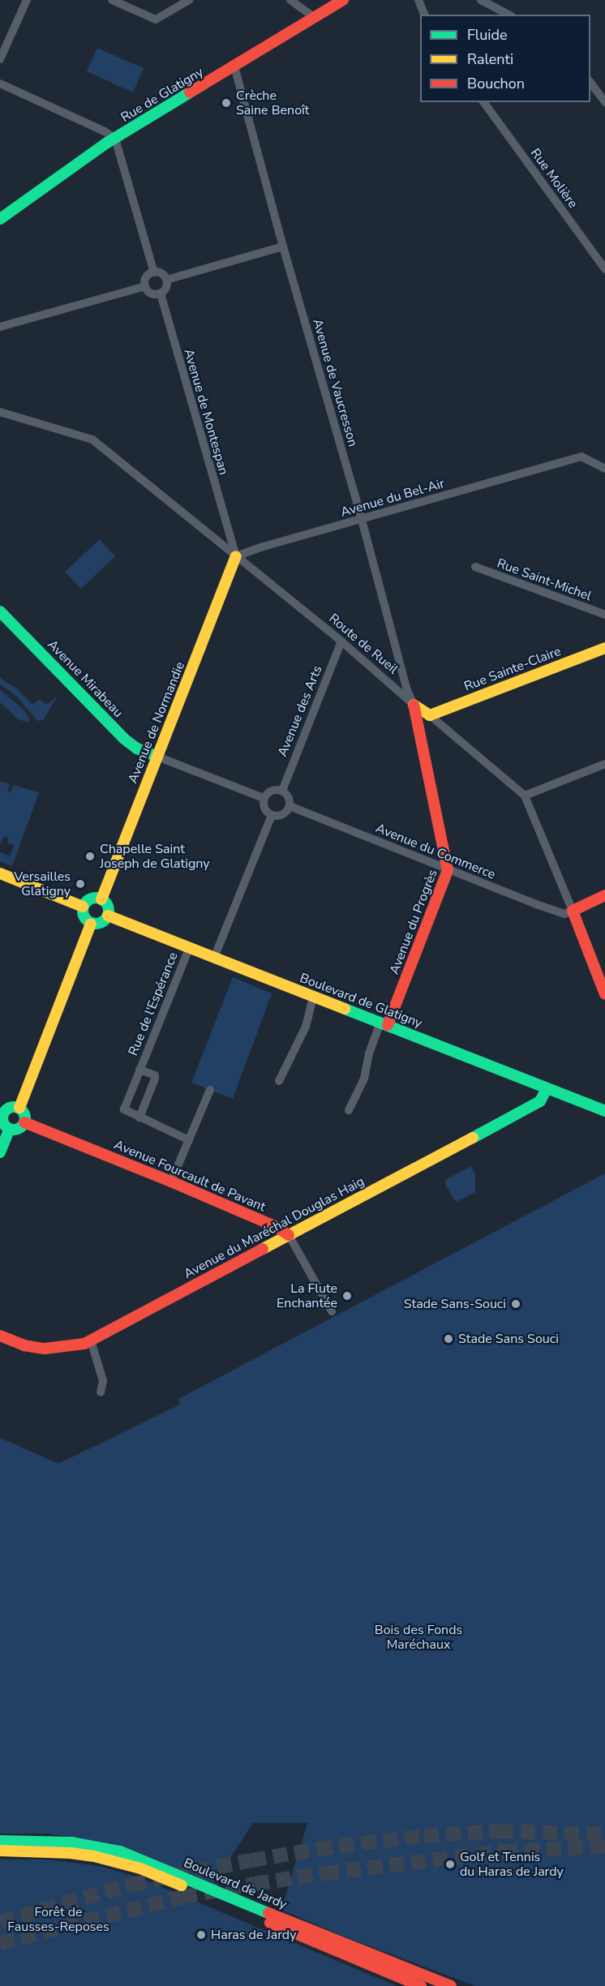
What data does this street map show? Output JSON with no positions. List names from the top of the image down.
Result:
{
  "streets": {
    "street": [
      "Rue de Glatigny",
      "Rue Molière",
      "Avenue de Vaucresson",
      "Avenue de Montespan",
      "Avenue du Bel-Air",
      "Rue Saint-Michel",
      "Route de Rueil",
      "Rue Sainte-Claire",
      "Avenue Mirabeau",
      "Avenue des Arts",
      "Avenue de Normandie",
      "Avenue du Commerce",
      "Avenue du Progrès",
      "Boulevard de Glatigny",
      "Rue de l'Espérance",
      "Avenue Fourcault de Pavant",
      "Avenue du Maréchal Douglas Haig",
      "Boulevard de Jardy"
    ]
  },
  "crossings": [
    ["Rue de Glatigny", "Avenue de Vaucresson"],
    ["Avenue de Vaucresson", "Avenue du Bel-Air"],
    ["Avenue de Vaucresson", "Route de Rueil"],
    ["Avenue de Vaucresson", "Rue Sainte-Claire"],
    ["Avenue de Vaucresson", "Avenue du Progrès"],
    ["Avenue de Montespan", "Avenue du Bel-Air"],
    ["Avenue de Montespan", "Route de Rueil"],
    ["Avenue de Montespan", "Avenue de Normandie"],
    ["Avenue du Bel-Air", "Route de Rueil"],
    ["Avenue du Bel-Air", "Avenue de Normandie"],
    ["Route de Rueil", "Rue Sainte-Claire"],
    ["Route de Rueil", "Avenue des Arts"],
    ["Route de Rueil", "Avenue de Normandie"],
    ["Route de Rueil", "Avenue du Commerce"],
    ["Route de Rueil", "Avenue du Progrès"],
    ["Rue Sainte-Claire", "Avenue du Progrès"],
    ["Avenue Mirabeau", "Avenue de Normandie"],
    ["Avenue des Arts", "Avenue du Commerce"],
    ["Avenue de Normandie", "Boulevard de Glatigny"],
    ["Avenue du Commerce", "Avenue du Progrès"],
    ["Avenue du Progrès", "Boulevard de Glatigny"],
    ["Boulevard de Glatigny", "Rue de l'Espérance"],
    ["Boulevard de Glatigny", "Avenue du Maréchal Douglas Haig"],
    ["Avenue Fourcault de Pavant", "Avenue du Maréchal Douglas Haig"]
  ],
  "parks": ["Bois des Fonds Maréchaux", "Forêt de Fausses-Reposes"],
  "places": [
    "Crèche Saine Benoît",
    "Chapelle Saint Joseph de Glatigny",
    "Versailles Glatigny",
    "La Flute Enchantée",
    "Stade Sans-Souci",
    "Stade Sans Souci",
    "Golf et Tennis du Haras de Jardy",
    "Haras de Jardy"
  ],
  "legend": ["Fluide", "Ralenti", "Bouchon"]
}
